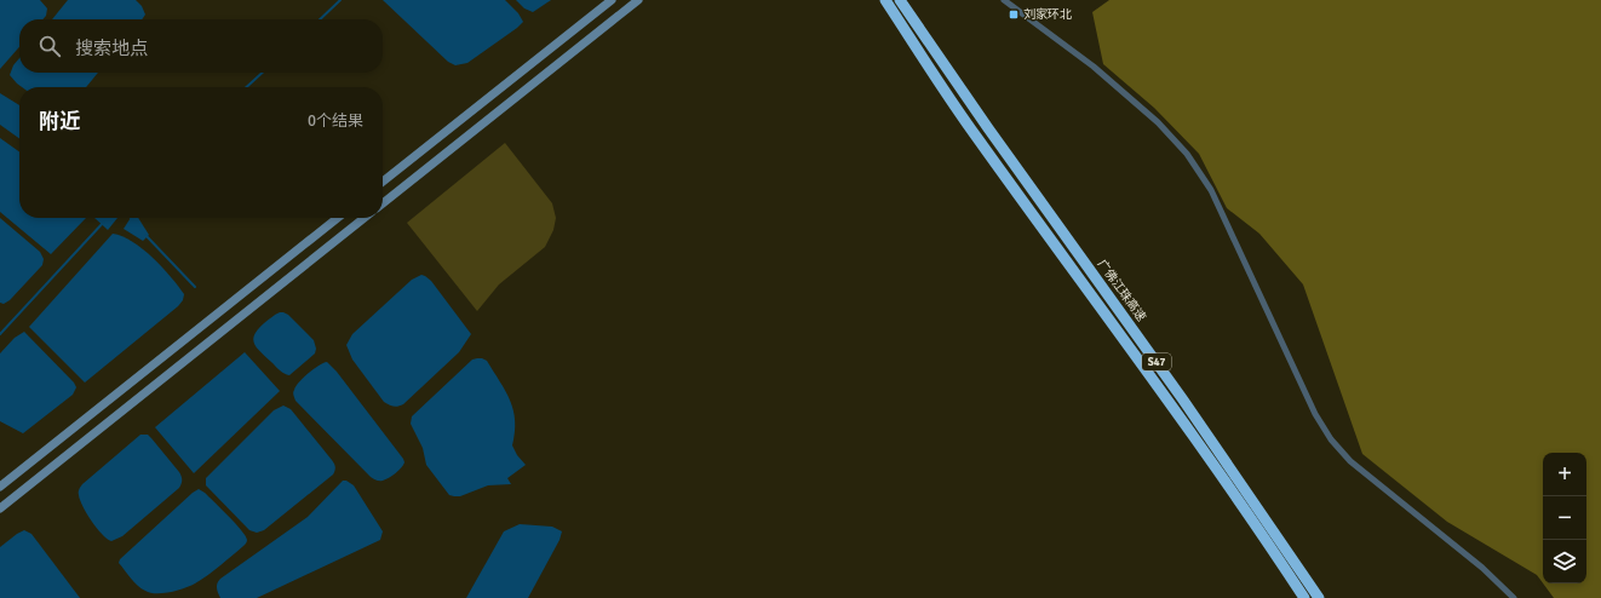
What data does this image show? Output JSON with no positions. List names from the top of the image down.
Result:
{
  "streets": {
    "highway": ["广佛江珠高速", "S47"]
  },
  "places": {
    "transit": ["刘家环北"]
  },
  "page": {
    "search": "搜索地点",
    "heading": ["附近", "0个结果"],
    "map_buttons": ["+", "−"]
  }
}
